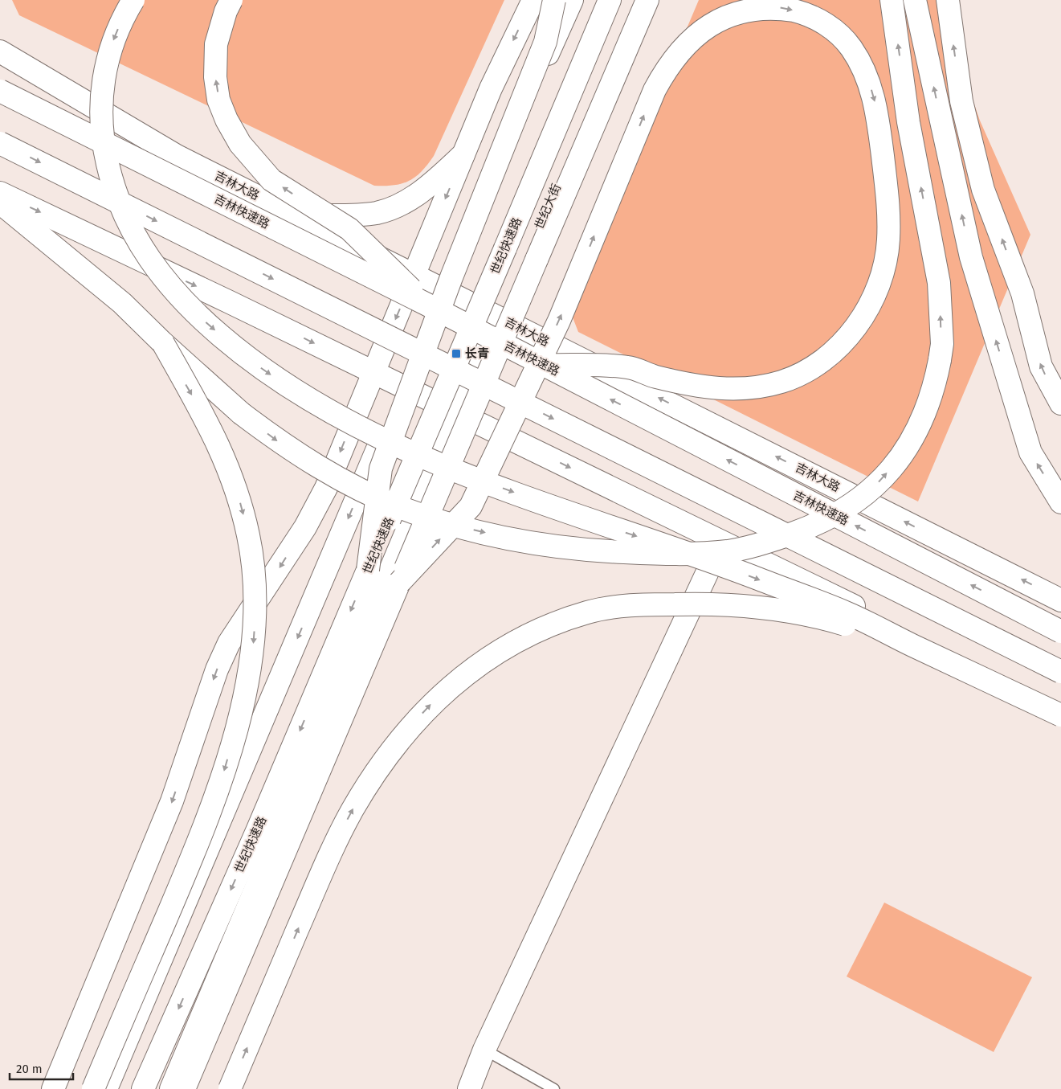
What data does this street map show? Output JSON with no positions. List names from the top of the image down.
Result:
{
  "streets": {
    "main road": [
      "吉林大路",
      "世纪大街",
      "吉林快速路",
      "世纪快速路"
    ]
  },
  "crossings": [
    ["吉林大路", "世纪大街"]
  ],
  "places": {
    "transit": ["长青"]
  },
  "scale_bar": "20 m"
}
